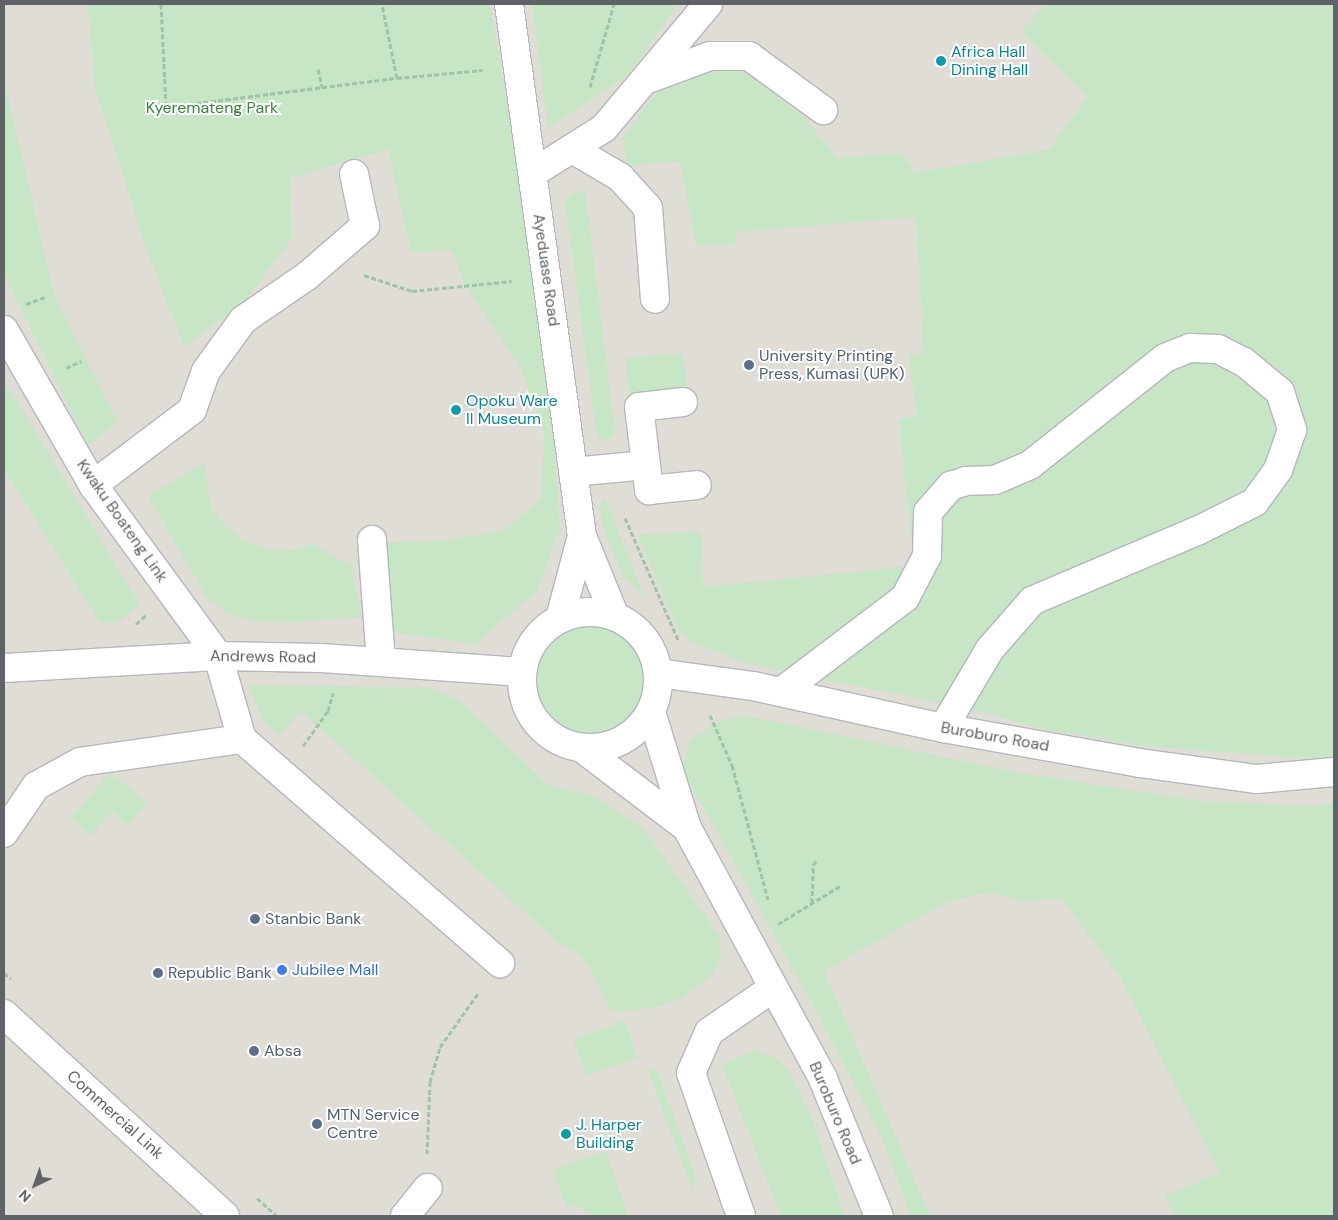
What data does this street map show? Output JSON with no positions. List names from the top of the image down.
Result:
{
  "streets": {
    "street": [
      "Ayeduase Road",
      "Kwaku Boateng Link",
      "Andrews Road",
      "Buroburo Road",
      "Commercial Link"
    ]
  },
  "crossings": [
    ["Ayeduase Road", "Andrews Road"],
    ["Ayeduase Road", "Buroburo Road"],
    ["Kwaku Boateng Link", "Andrews Road"],
    ["Andrews Road", "Buroburo Road"]
  ],
  "parks": ["Kyeremateng Park"],
  "places": [
    "Africa Hall Dining Hall",
    "University Printing Press, Kumasi (UPK)",
    "Opoku Ware II Museum",
    "Stanbic Bank",
    "Jubilee Mall",
    "Republic Bank",
    "Absa",
    "MTN Service Centre",
    "J. Harper Building"
  ],
  "north": "bottom left"
}
